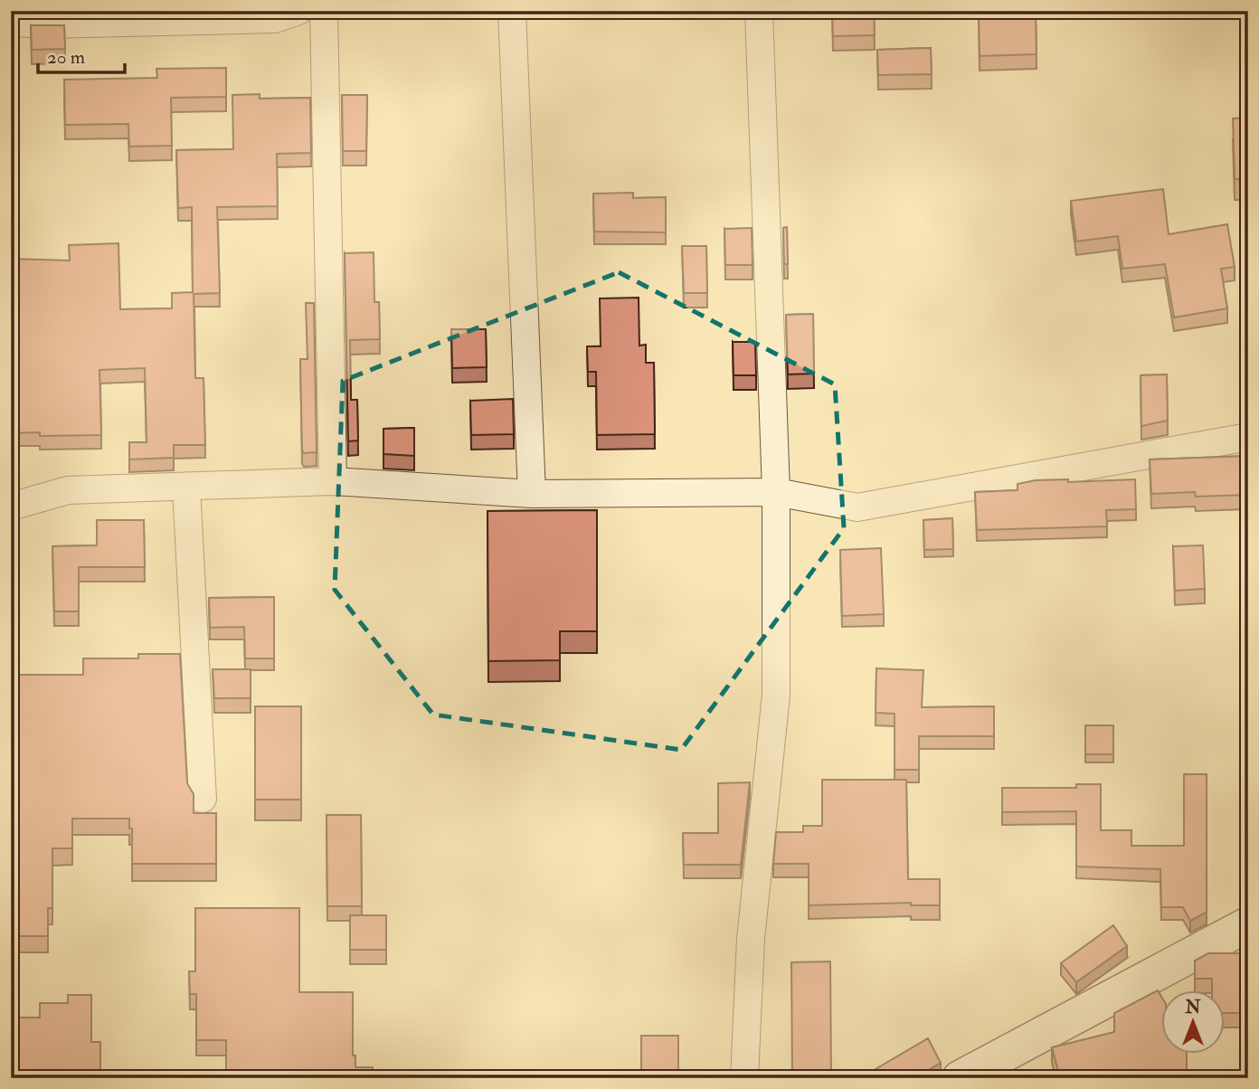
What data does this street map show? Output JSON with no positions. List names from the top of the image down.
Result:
{
  "scale_bar": "20 m",
  "north": "top"
}
